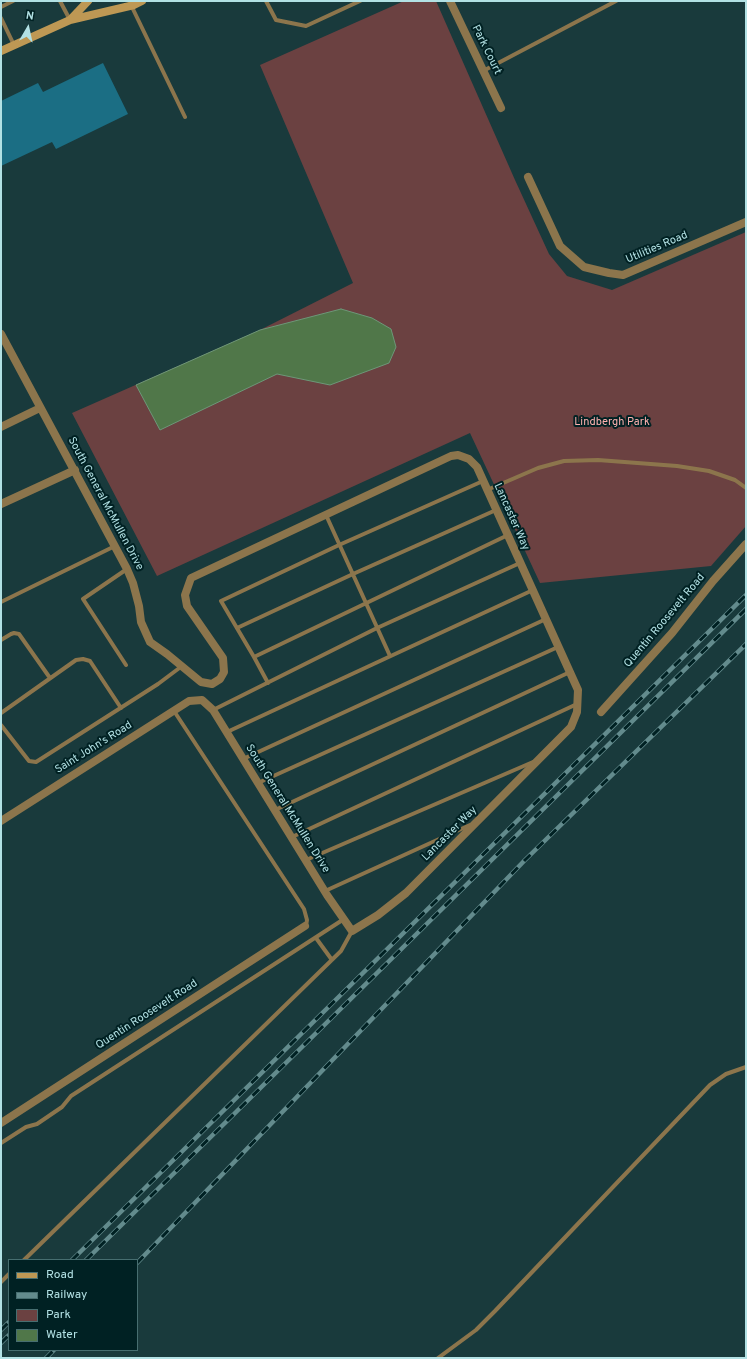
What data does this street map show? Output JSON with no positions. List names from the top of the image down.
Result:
{
  "streets": {
    "street": [
      "Park Court",
      "Utilities Road",
      "South General McMullen Drive",
      "Lancaster Way",
      "Quentin Roosevelt Road",
      "Saint John's Road"
    ]
  },
  "crossings": [
    ["South General McMullen Drive", "Lancaster Way"],
    ["South General McMullen Drive", "Saint John's Road"]
  ],
  "parks": ["Lindbergh Park"],
  "legend": [
    "Road",
    "Railway",
    "Park",
    "Water"
  ],
  "north": "top"
}
